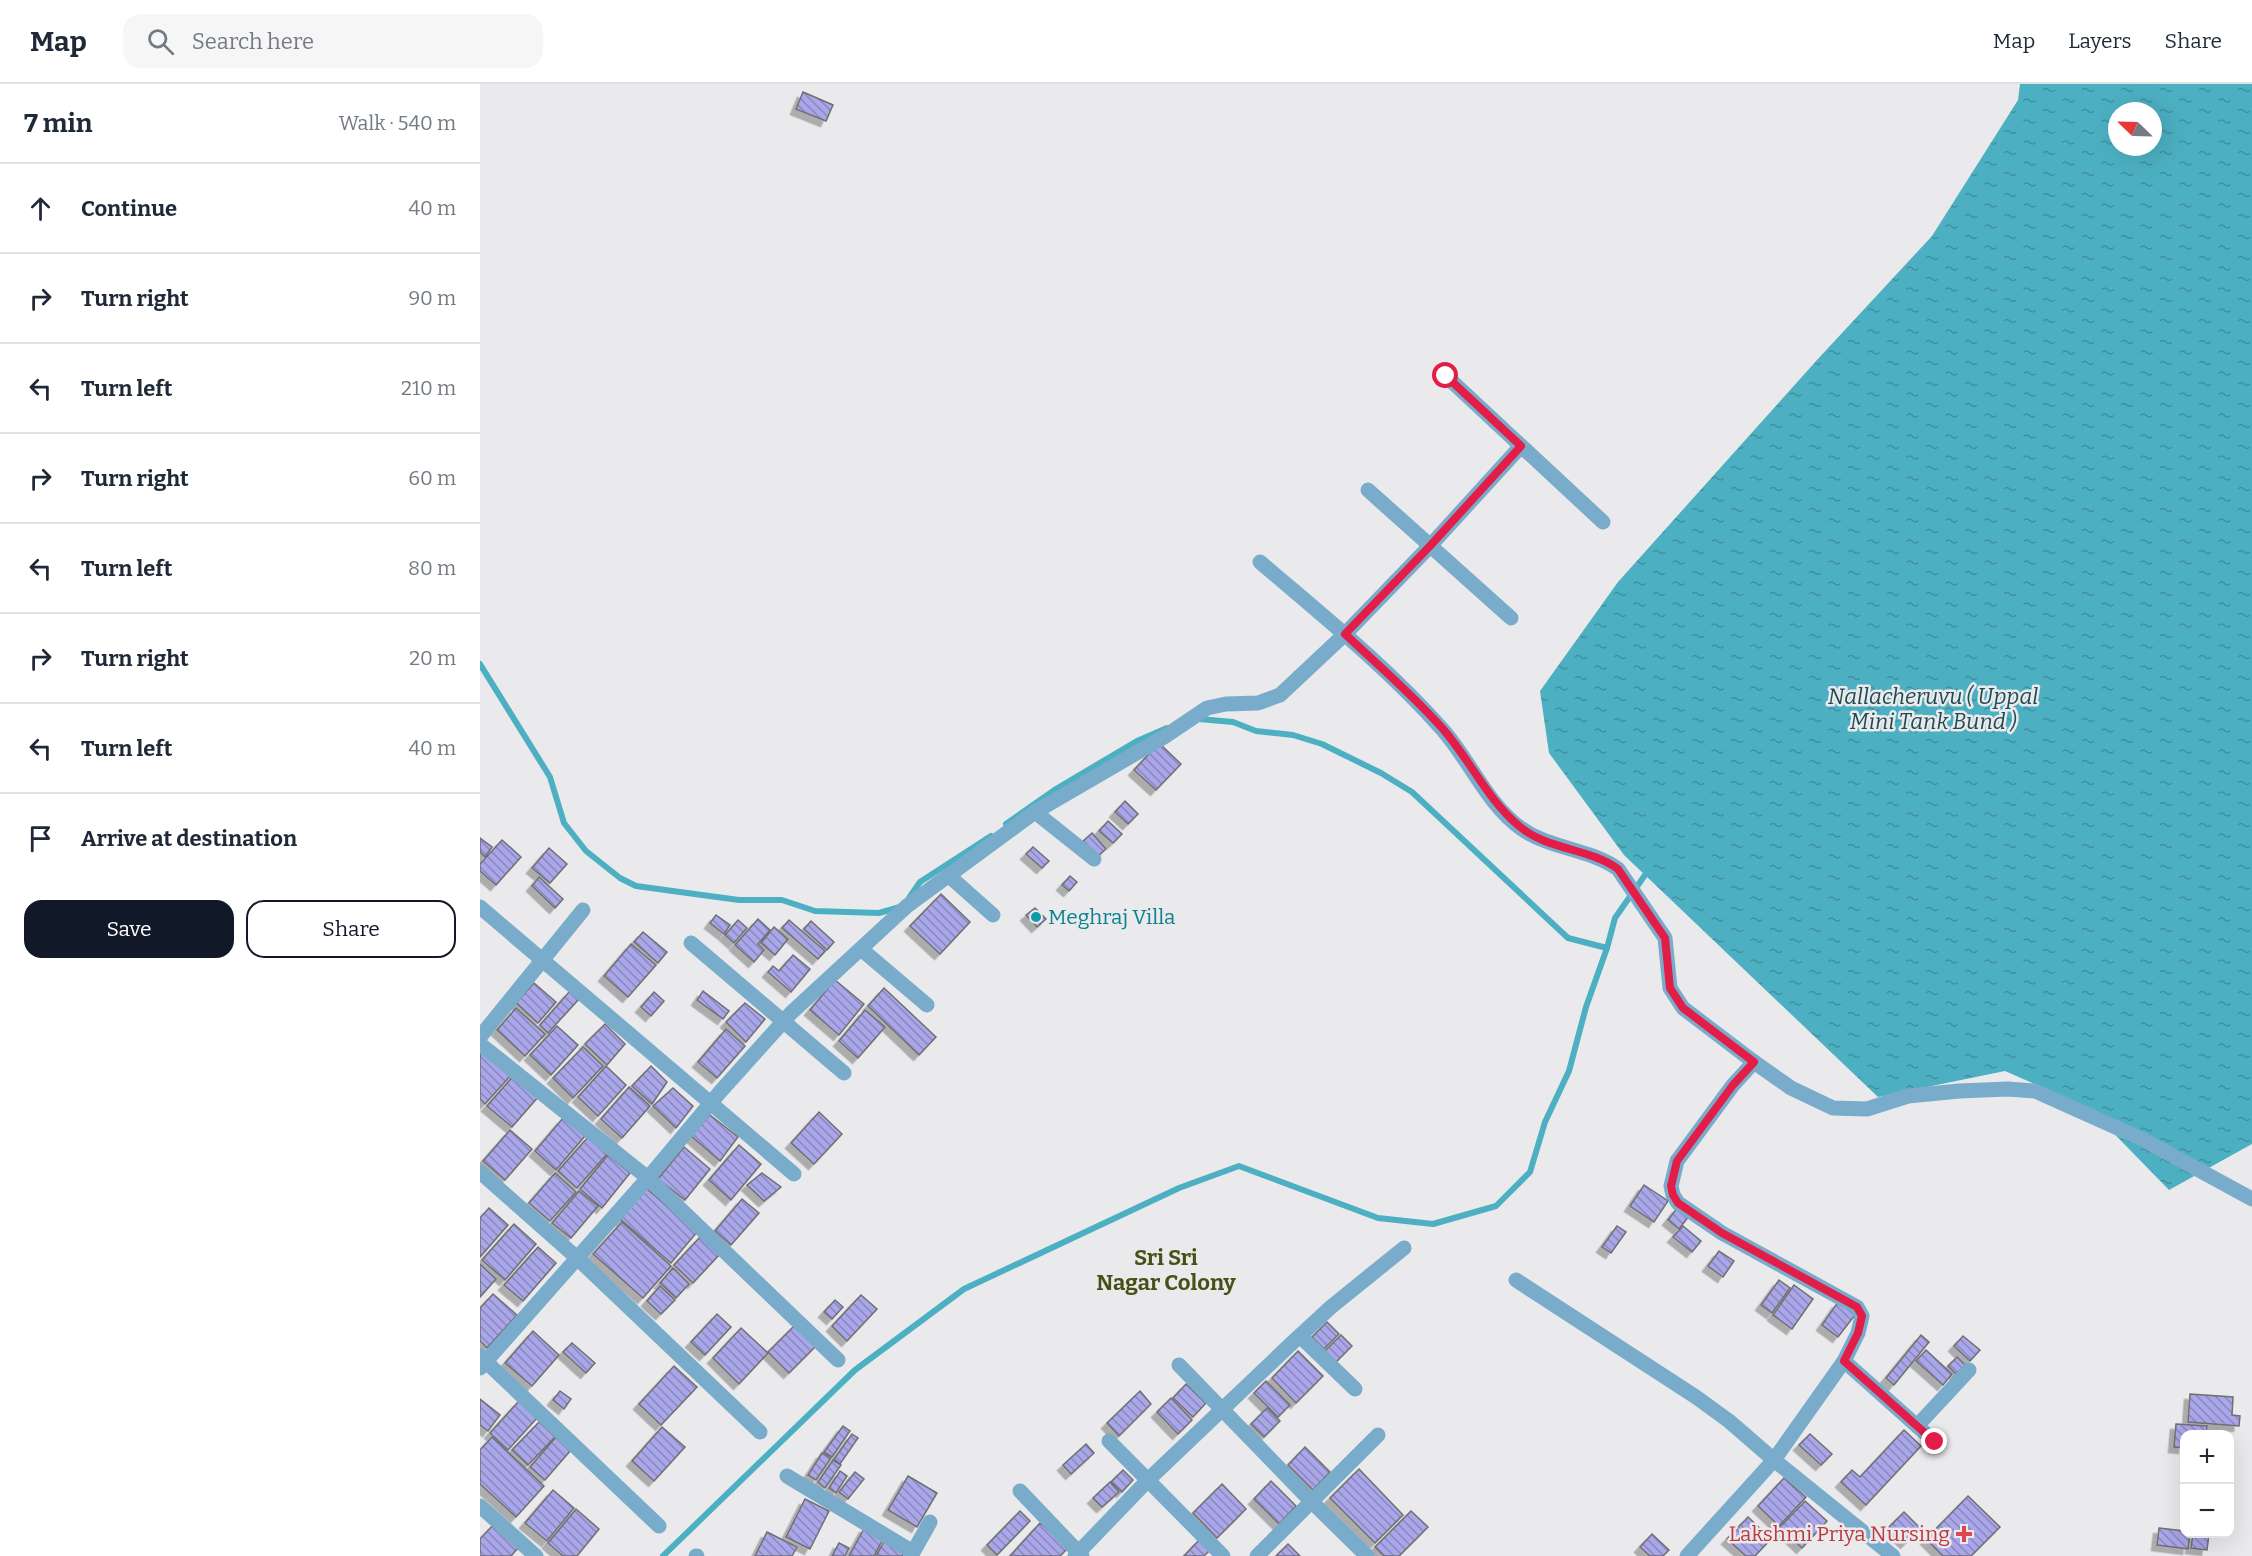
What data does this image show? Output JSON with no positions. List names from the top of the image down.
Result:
{
  "districts": ["Sri Sri Nagar Colony"],
  "water": ["Nallacheruvu ( Uppal Mini Tank Bund )"],
  "places": {
    "other": ["Meghraj Villa"],
    "health": ["Lakshmi Priya Nursing"]
  },
  "north": "top left",
  "page": {
    "header": "Map",
    "search": "Search here",
    "nav": ["Map", "Layers", "Share"],
    "heading": ["7 min", "Walk · 540 m"],
    "list": [
      ["Continue", "40 m"],
      ["Turn right", "90 m"],
      ["Turn left", "210 m"],
      ["Turn right", "60 m"],
      ["Turn left", "80 m"],
      ["Turn right", "20 m"],
      ["Turn left", "40 m"],
      "Arrive at destination"
    ],
    "buttons": ["Save", "Share"],
    "map_buttons": ["+", "−"]
  }
}
